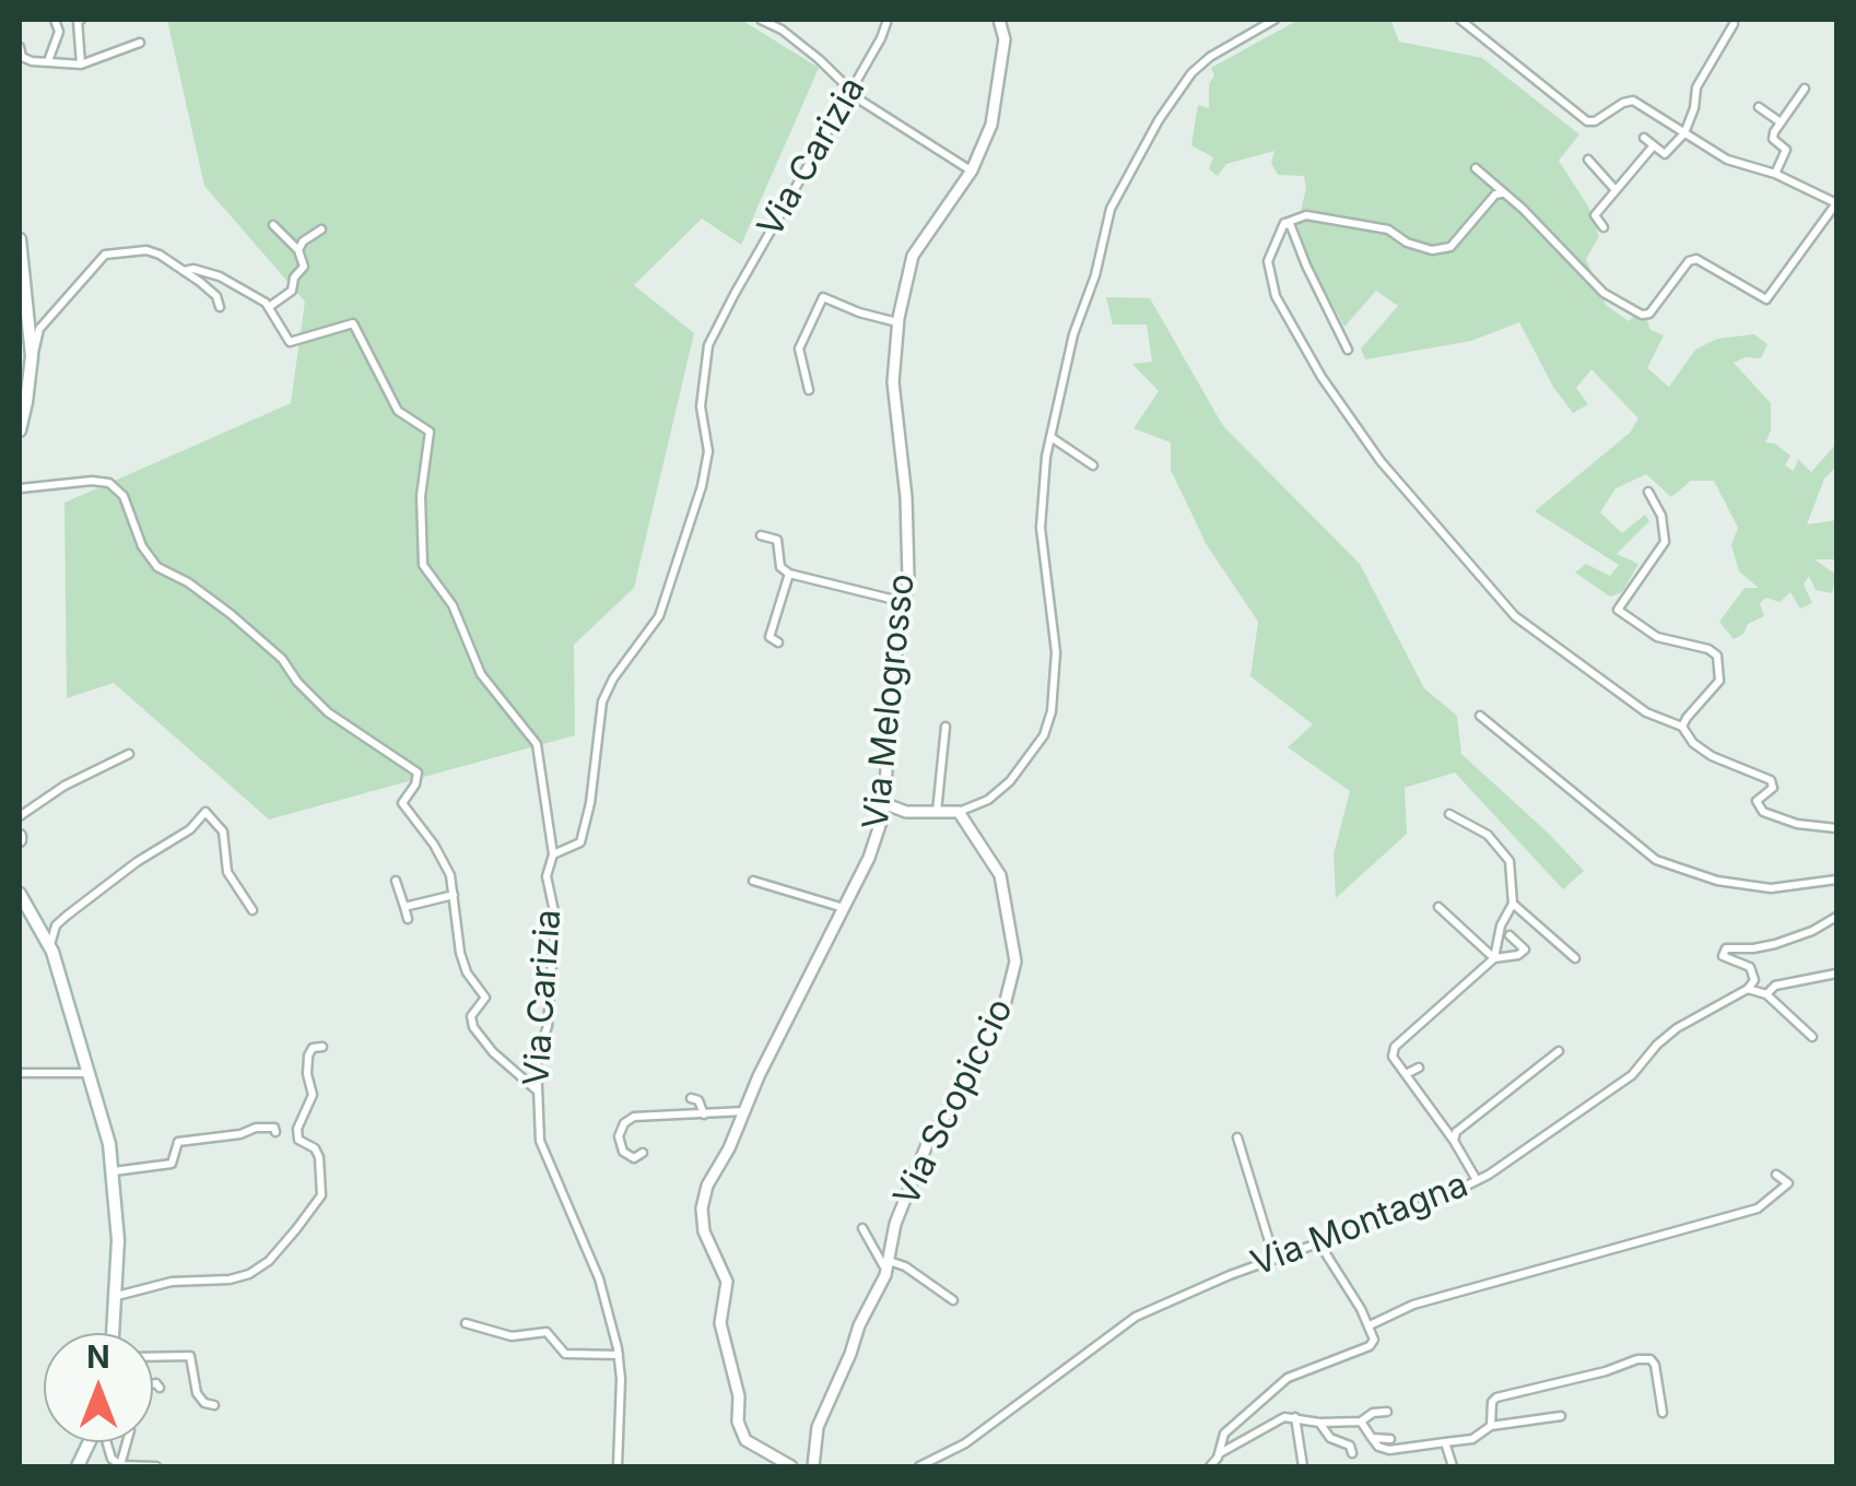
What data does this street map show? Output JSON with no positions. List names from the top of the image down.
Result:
{
  "streets": {
    "street": [
      "Via Carizia",
      "Via Melogrosso",
      "Via Scopiccio",
      "Via Montagna"
    ]
  },
  "north": "top"
}
